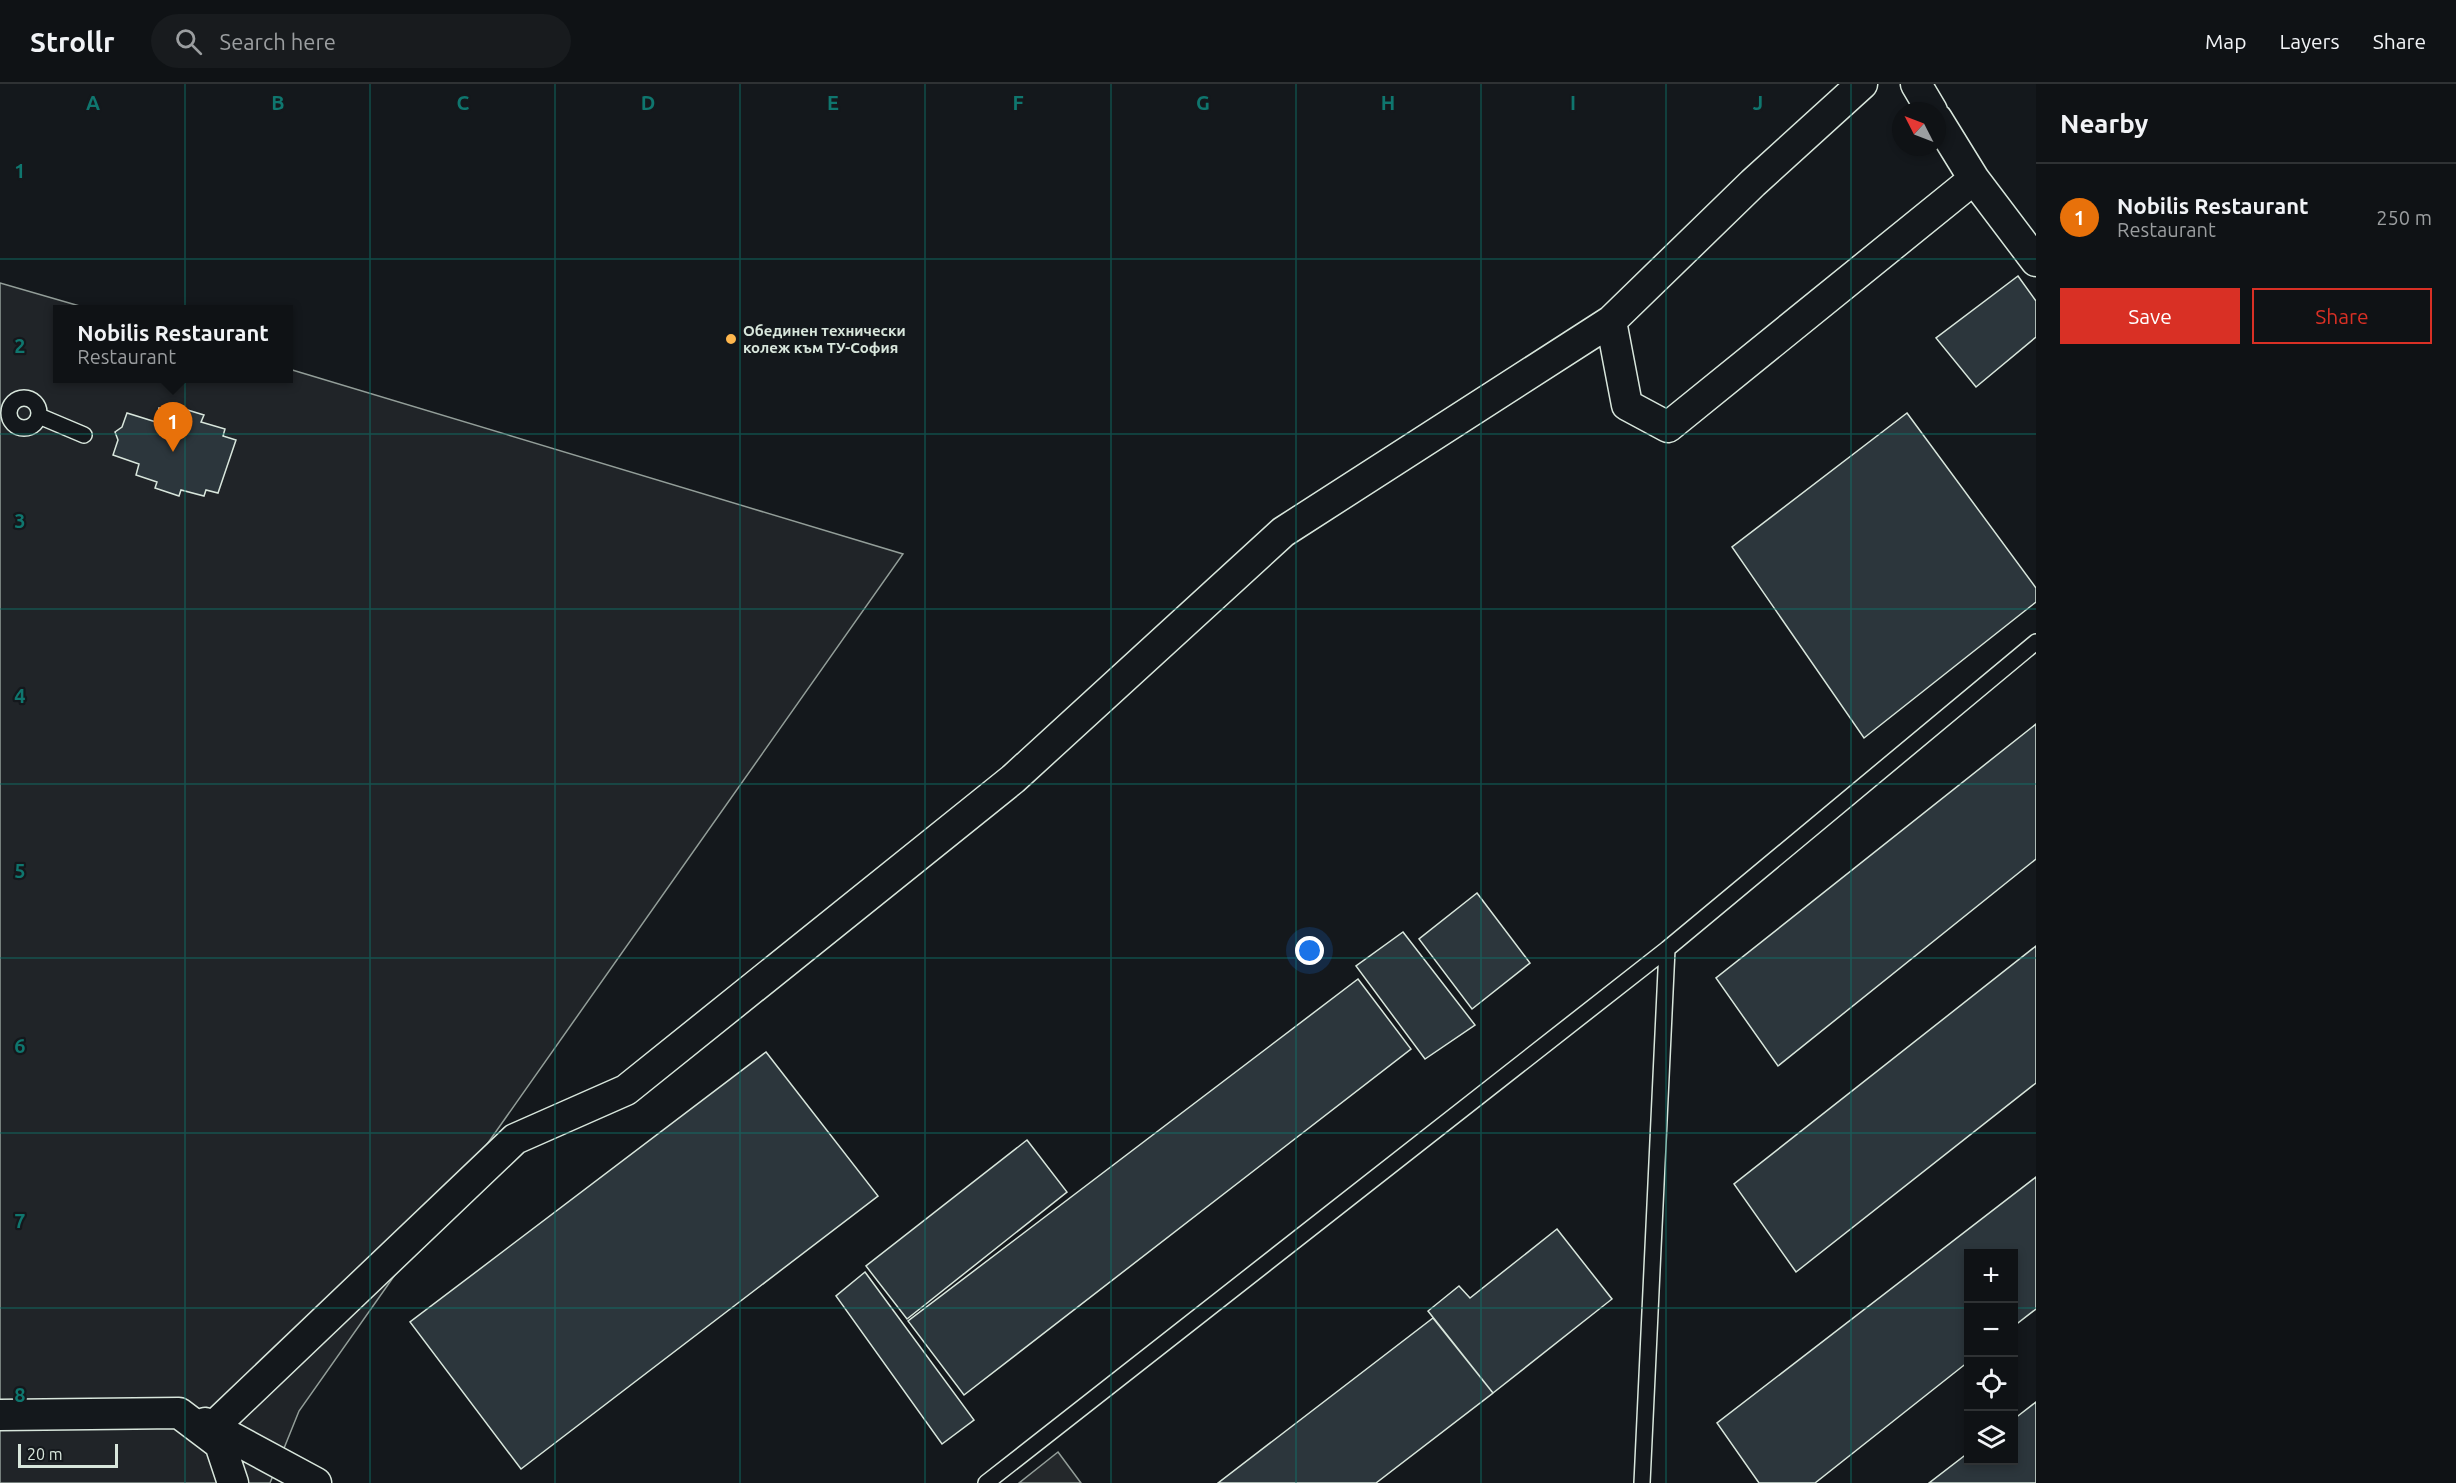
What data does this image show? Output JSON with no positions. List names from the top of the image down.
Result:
{
  "places": ["Обединен технически колеж към ТУ-София"],
  "scale_bar": "20 m",
  "north": "top left",
  "page": {
    "header": "Strollr",
    "search": "Search here",
    "nav": ["Map", "Layers", "Share"],
    "heading": "Nearby",
    "list": [
      {
        "mark": "1",
        "name": "Nobilis Restaurant",
        "note": "Restaurant",
        "value": "250 m"
      }
    ],
    "buttons": ["Save", "Share"],
    "popup": ["Nobilis Restaurant", "Restaurant"],
    "pins": "1",
    "map_buttons": ["+", "−"],
    "scale": "20 m"
  },
  "grid": {
    "columns": [
      "A",
      "B",
      "C",
      "D",
      "E",
      "F",
      "G",
      "H",
      "I",
      "J"
    ],
    "rows": [
      "1",
      "2",
      "3",
      "4",
      "5",
      "6",
      "7",
      "8"
    ]
  }
}
